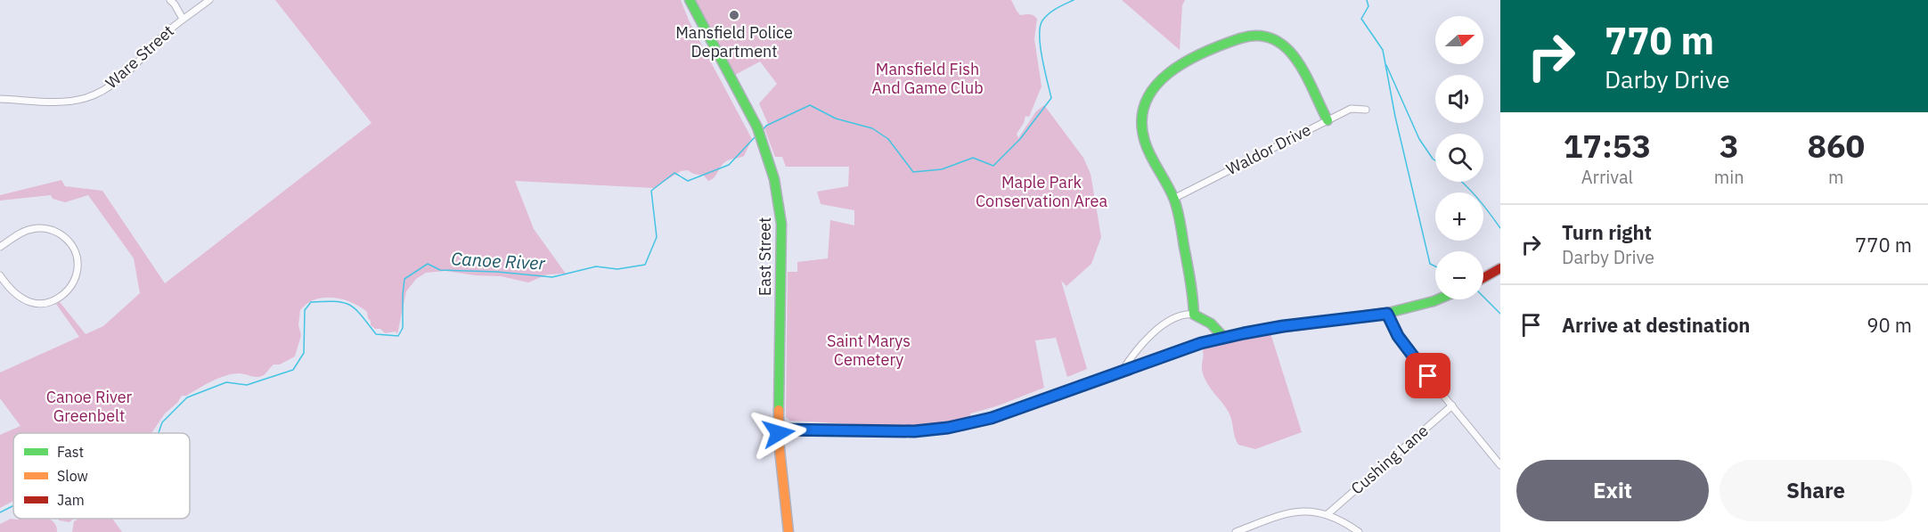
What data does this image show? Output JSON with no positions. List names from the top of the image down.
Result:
{
  "streets": {
    "street": [
      "Ware Street",
      "Waldor Drive",
      "East Street",
      "Cushing Lane"
    ]
  },
  "water": ["Canoe River"],
  "parks": [
    "Mansfield Fish And Game Club",
    "Maple Park Conservation Area",
    "Saint Marys Cemetery",
    "Canoe River Greenbelt"
  ],
  "places": ["Mansfield Police Department"],
  "legend": ["Fast", "Slow", "Jam"],
  "north": "right",
  "page": {
    "turn": ["770 m", "Darby Drive"],
    "map_buttons": ["+", "−"],
    "eta": [
      "17:53",
      "Arrival",
      "3",
      "min",
      "860",
      "m"
    ],
    "list": [
      {
        "name": "Turn right",
        "note": "Darby Drive",
        "value": "770 m"
      },
      {
        "name": "Arrive at destination",
        "value": "90 m"
      }
    ],
    "buttons": ["Exit", "Share"]
  }
}
